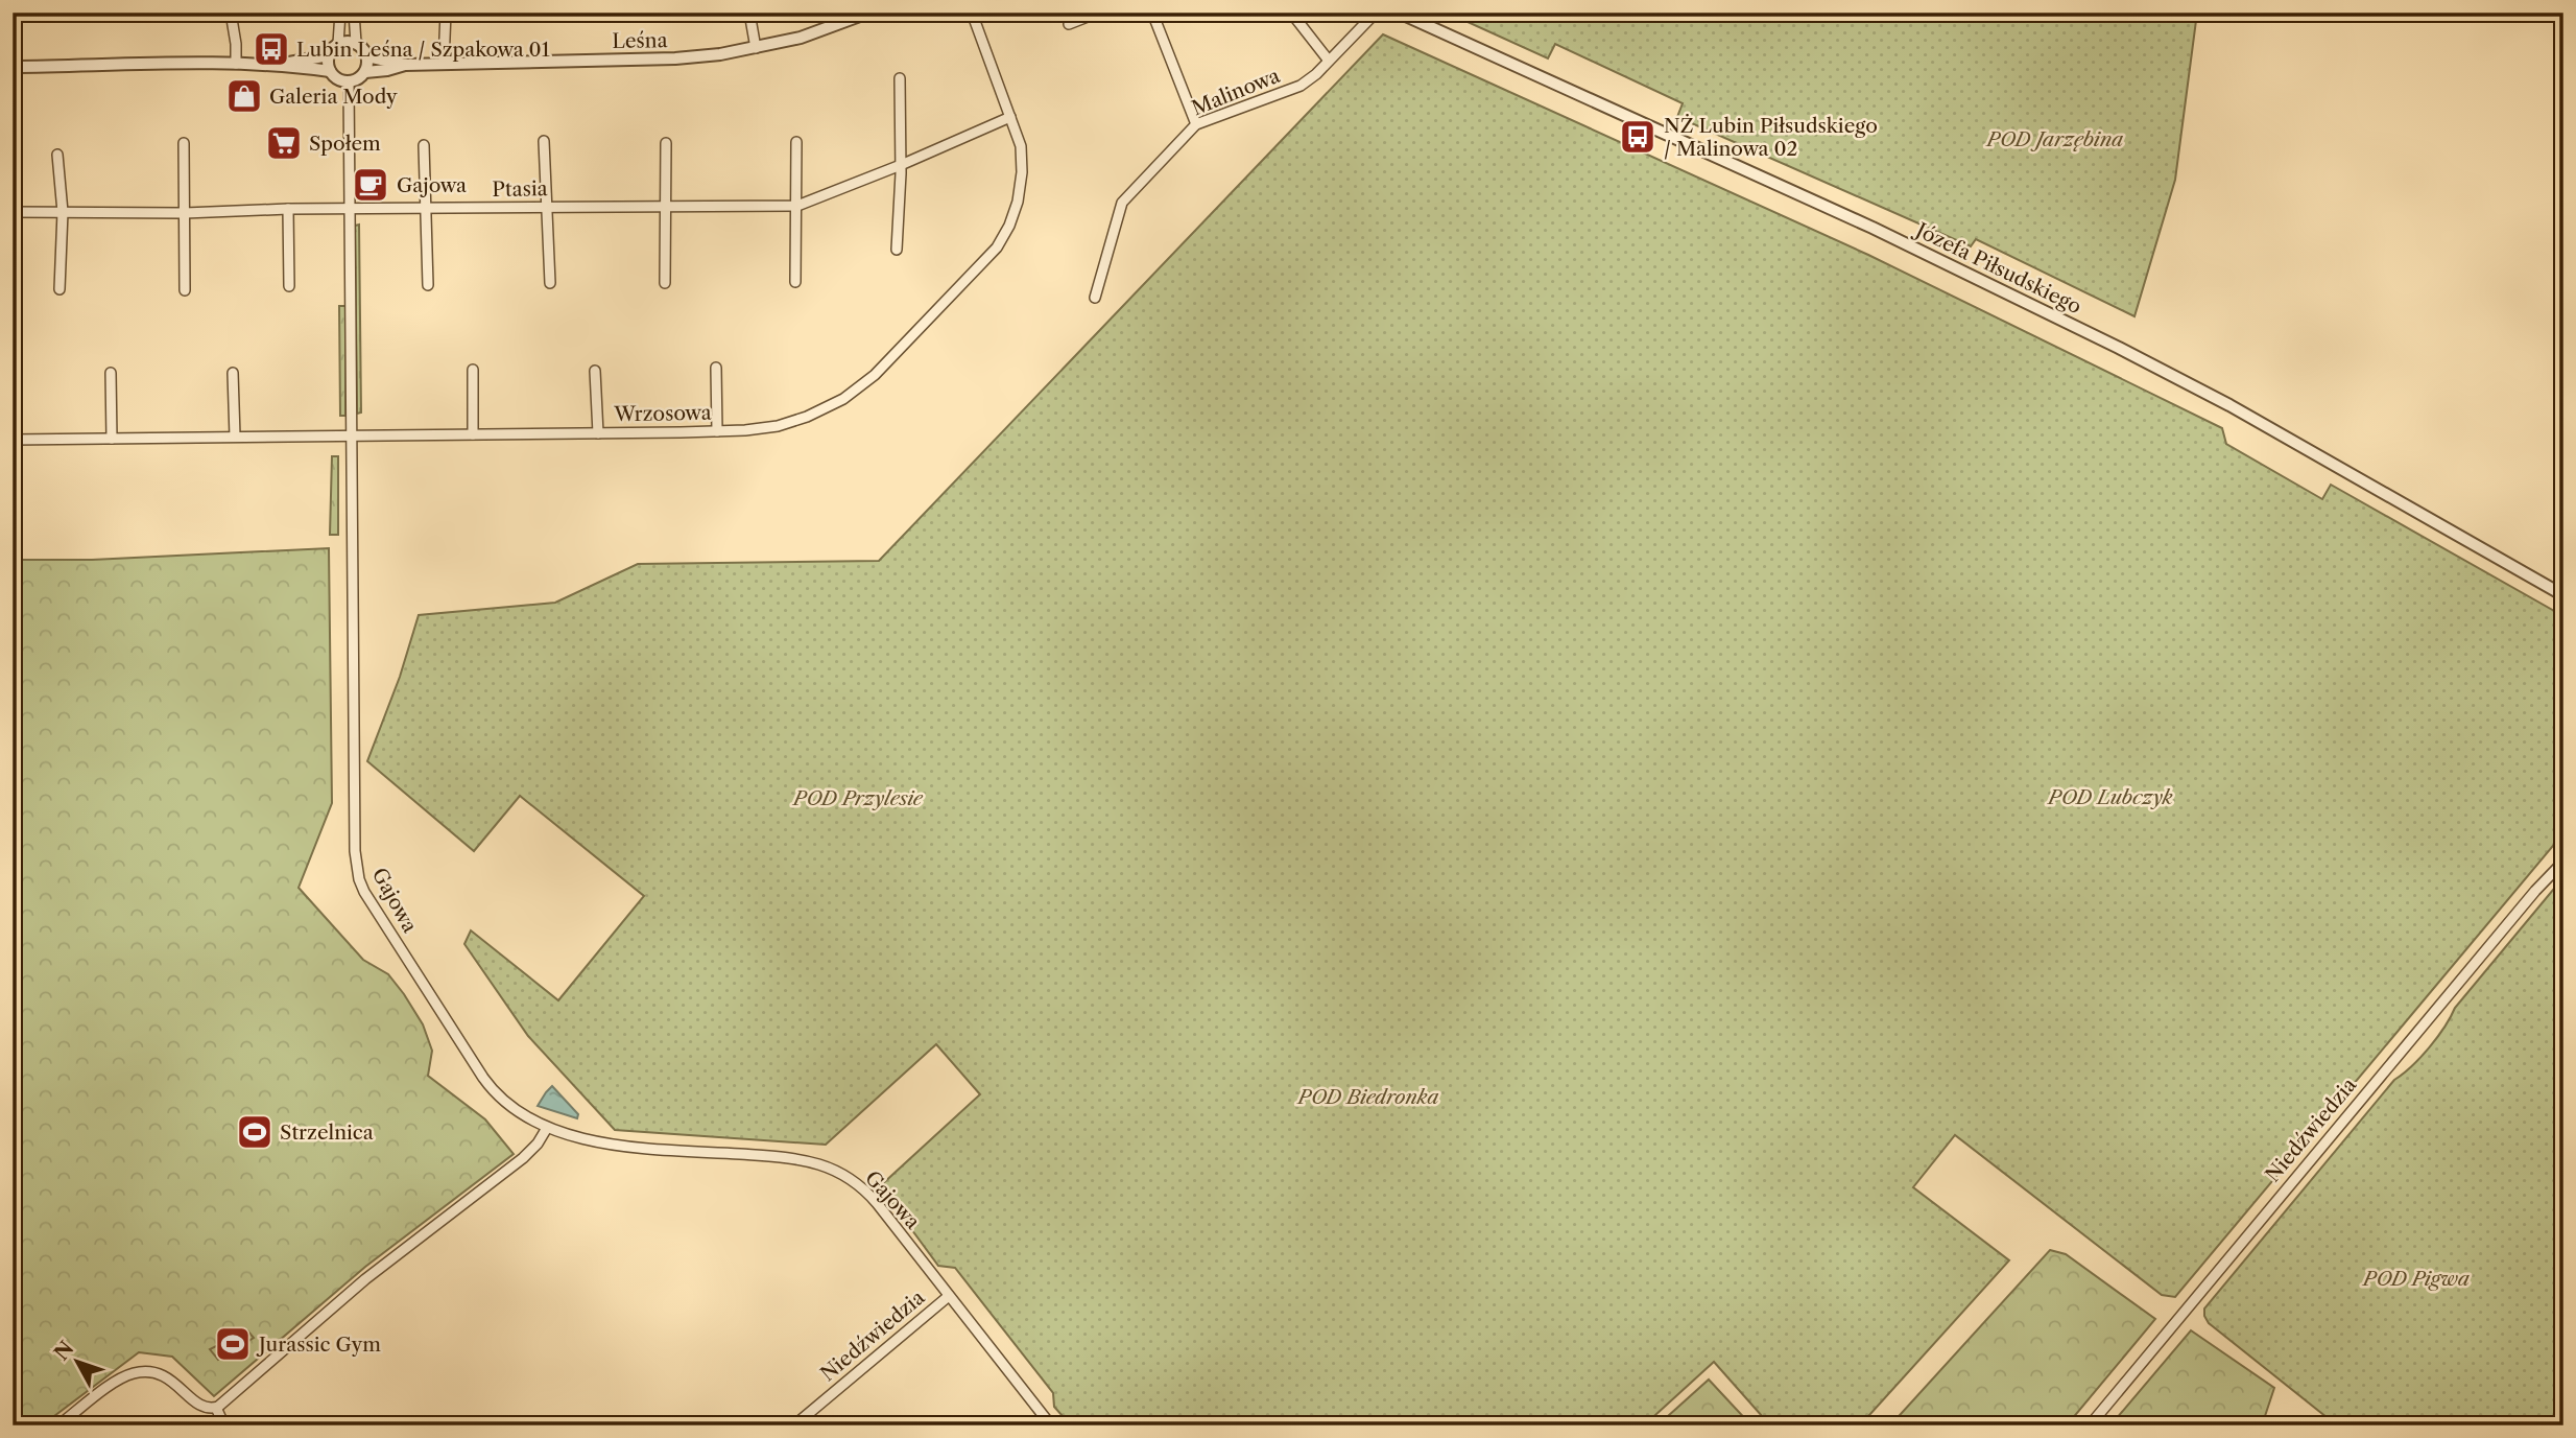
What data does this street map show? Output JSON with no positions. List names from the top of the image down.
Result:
{
  "streets": {
    "street": [
      "Leśna",
      "Malinowa",
      "Ptasia",
      "Józefa Piłsudskiego",
      "Wrzosowa",
      "Gajowa",
      "Niedźwiedzia"
    ]
  },
  "crossings": [
    ["Leśna", "Gajowa"],
    ["Ptasia", "Wrzosowa"],
    ["Ptasia", "Gajowa"],
    ["Wrzosowa", "Gajowa"],
    ["Gajowa", "Niedźwiedzia"]
  ],
  "parks": [
    "POD Jarzębina",
    "POD Lubczyk",
    "POD Przylesie",
    "POD Biedronka",
    "POD Pigwa"
  ],
  "places": {
    "bus stop": ["Lubin Leśna / Szpakowa 01", "NŻ Lubin Piłsudskiego / Malinowa 02"],
    "shop": ["Galeria Mody"],
    "supermarket": ["Społem"],
    "cafe": ["Gajowa"],
    "sports": ["Strzelnica", "Jurassic Gym"]
  },
  "north": "top left"
}
